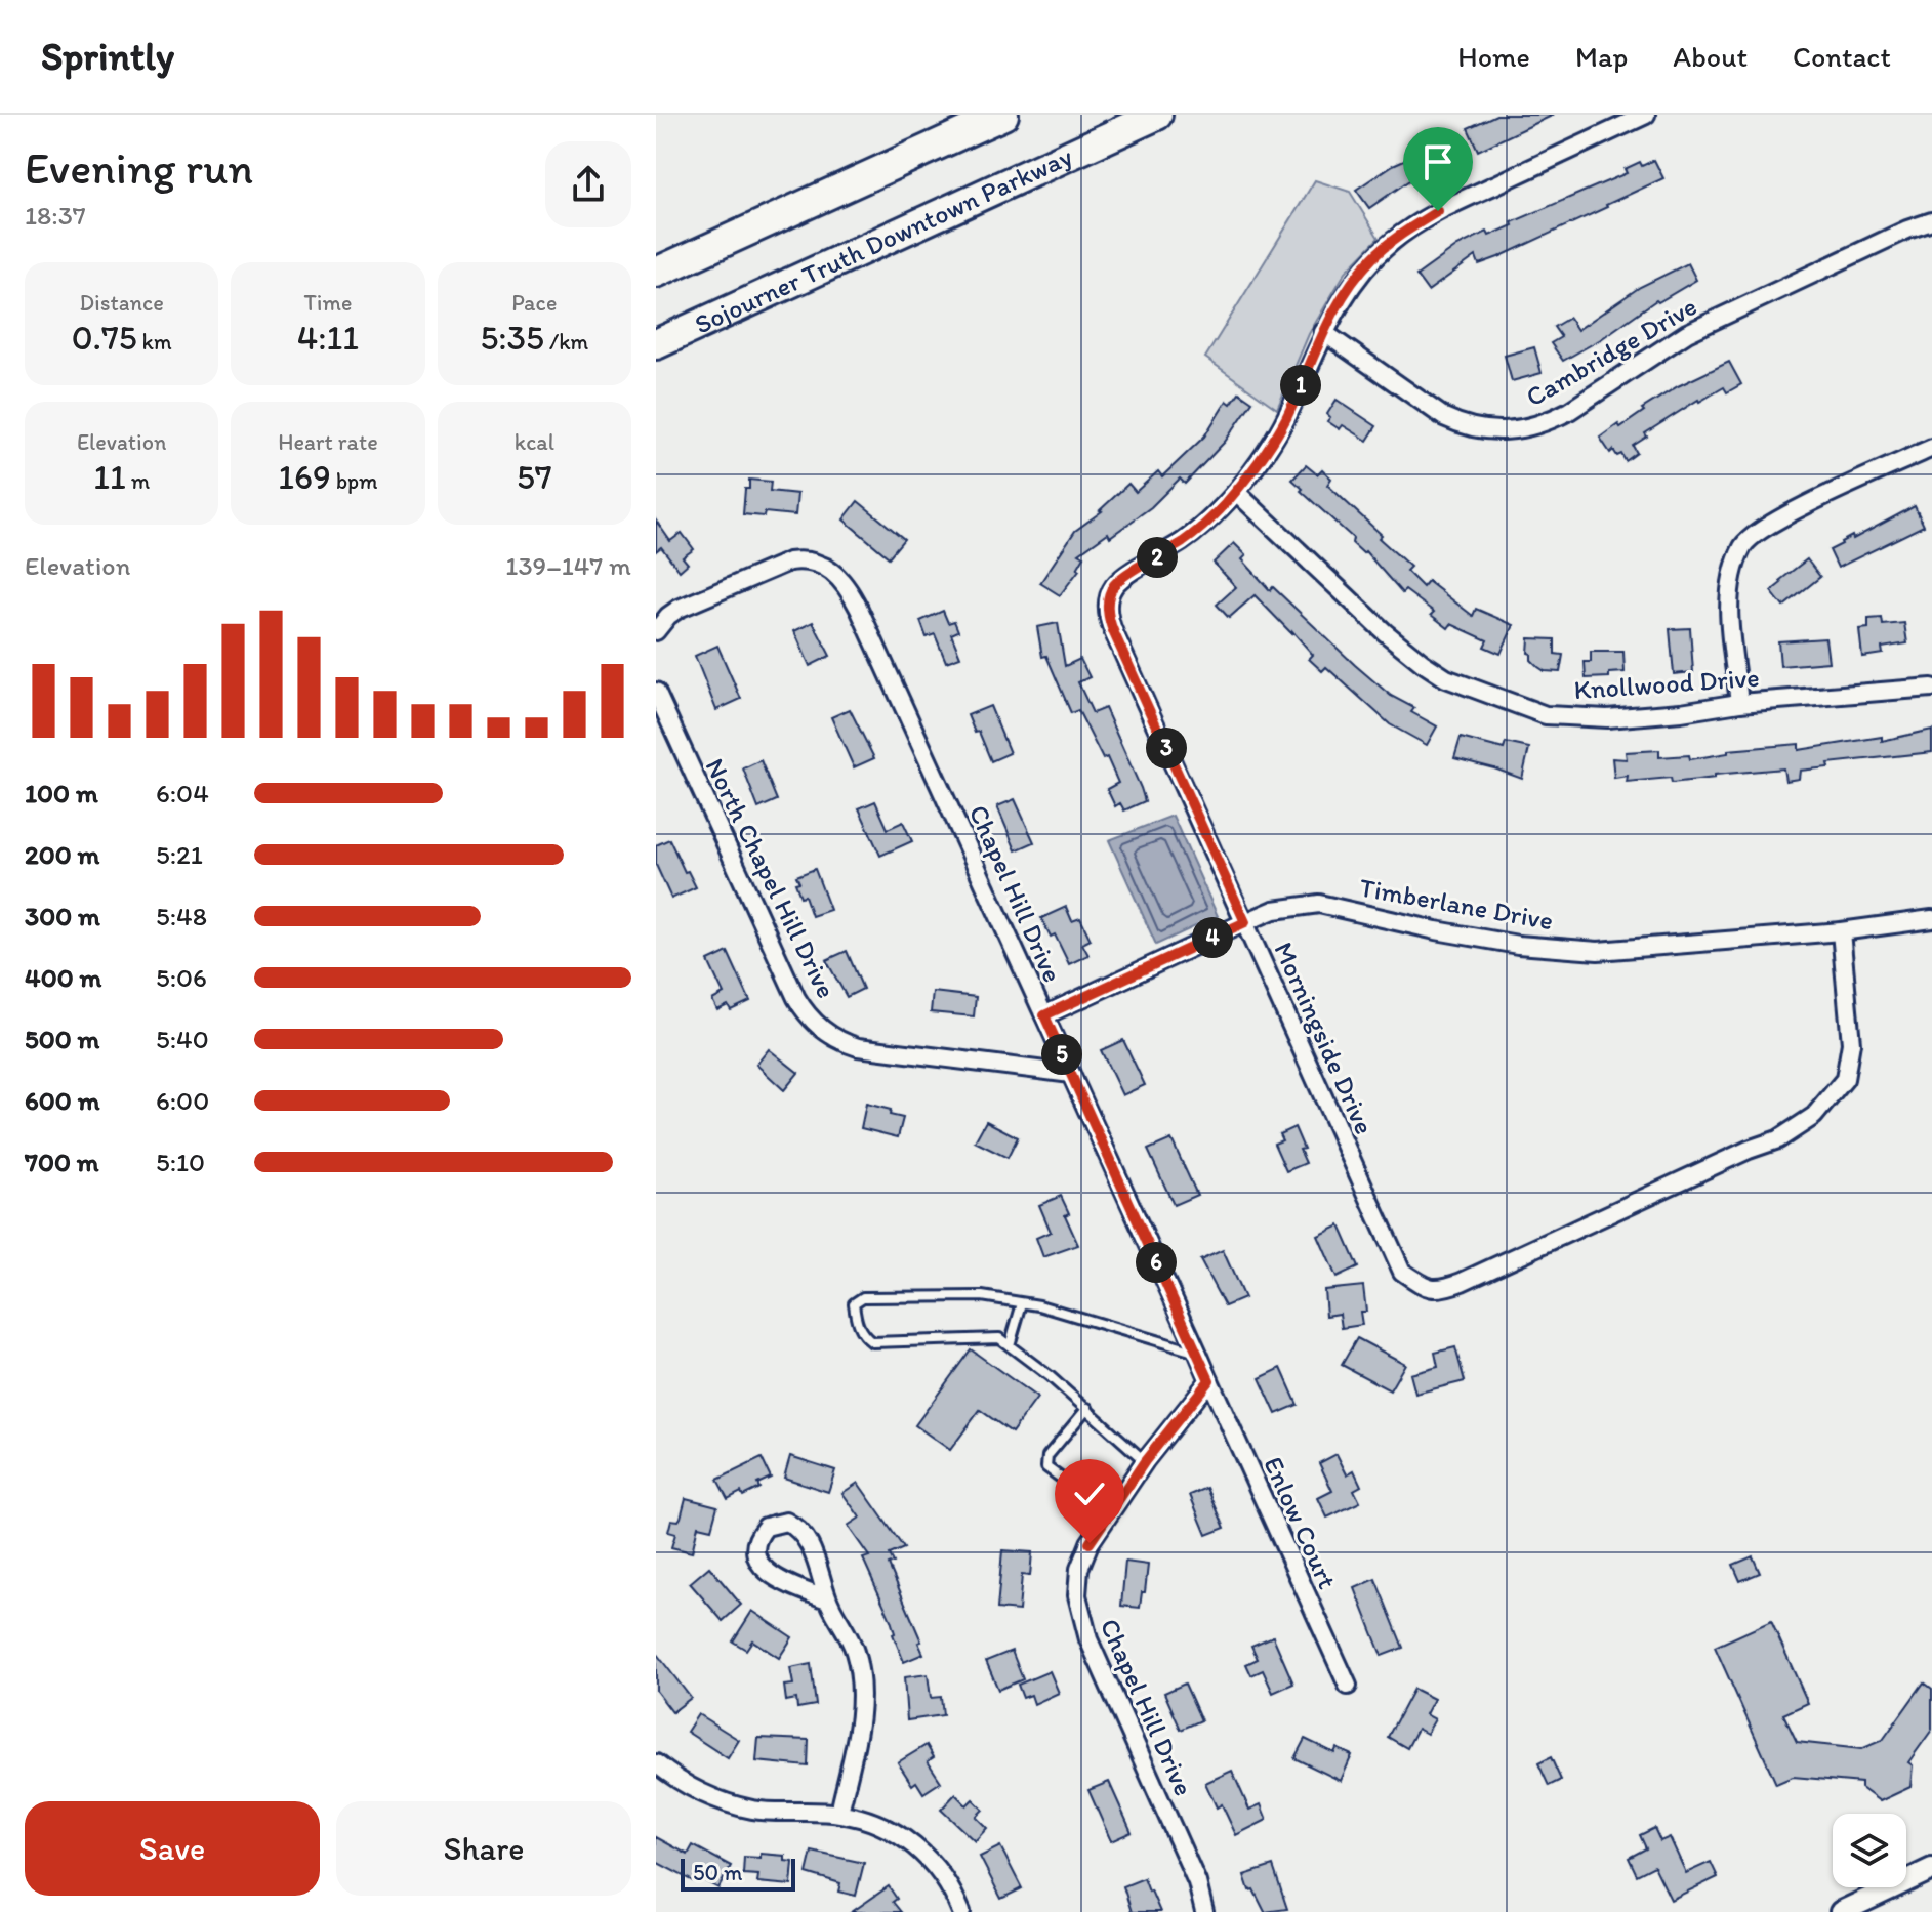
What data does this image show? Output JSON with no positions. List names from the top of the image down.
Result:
{
  "streets": {
    "highway": ["Sojourner Truth Downtown Parkway"],
    "street": [
      "Cambridge Drive",
      "Knollwood Drive",
      "North Chapel Hill Drive",
      "Chapel Hill Drive",
      "Timberlane Drive",
      "Morningside Drive",
      "Enlow Court"
    ]
  },
  "crossings": [
    ["Cambridge Drive", "Morningside Drive"],
    ["Knollwood Drive", "Morningside Drive"],
    ["North Chapel Hill Drive", "Chapel Hill Drive"],
    ["Chapel Hill Drive", "Timberlane Drive"],
    ["Chapel Hill Drive", "Enlow Court"],
    ["Timberlane Drive", "Morningside Drive"]
  ],
  "scale_bar": "50 m",
  "page": {
    "header": "Sprintly",
    "nav": [
      "Home",
      "Map",
      "About",
      "Contact"
    ],
    "heading": ["Evening run", "18:37"],
    "stats": [
      ["Distance", "0.75 km"],
      ["Time", "4:11"],
      ["Pace", "5:35 /km"],
      ["Elevation", "11 m"],
      ["Heart rate", "169 bpm"],
      ["kcal", "57"]
    ],
    "pins": [
      "1",
      "2",
      "3",
      "4",
      "5",
      "6"
    ],
    "chart": ["Elevation", "139–147 m"],
    "list": [
      {
        "name": "100 m",
        "note": "6:04"
      },
      {
        "name": "200 m",
        "note": "5:21"
      },
      {
        "name": "300 m",
        "note": "5:48"
      },
      {
        "name": "400 m",
        "note": "5:06"
      },
      {
        "name": "500 m",
        "note": "5:40"
      },
      {
        "name": "600 m",
        "note": "6:00"
      },
      {
        "name": "700 m",
        "note": "5:10"
      }
    ],
    "buttons": ["Save", "Share"],
    "scale": "50 m"
  }
}
